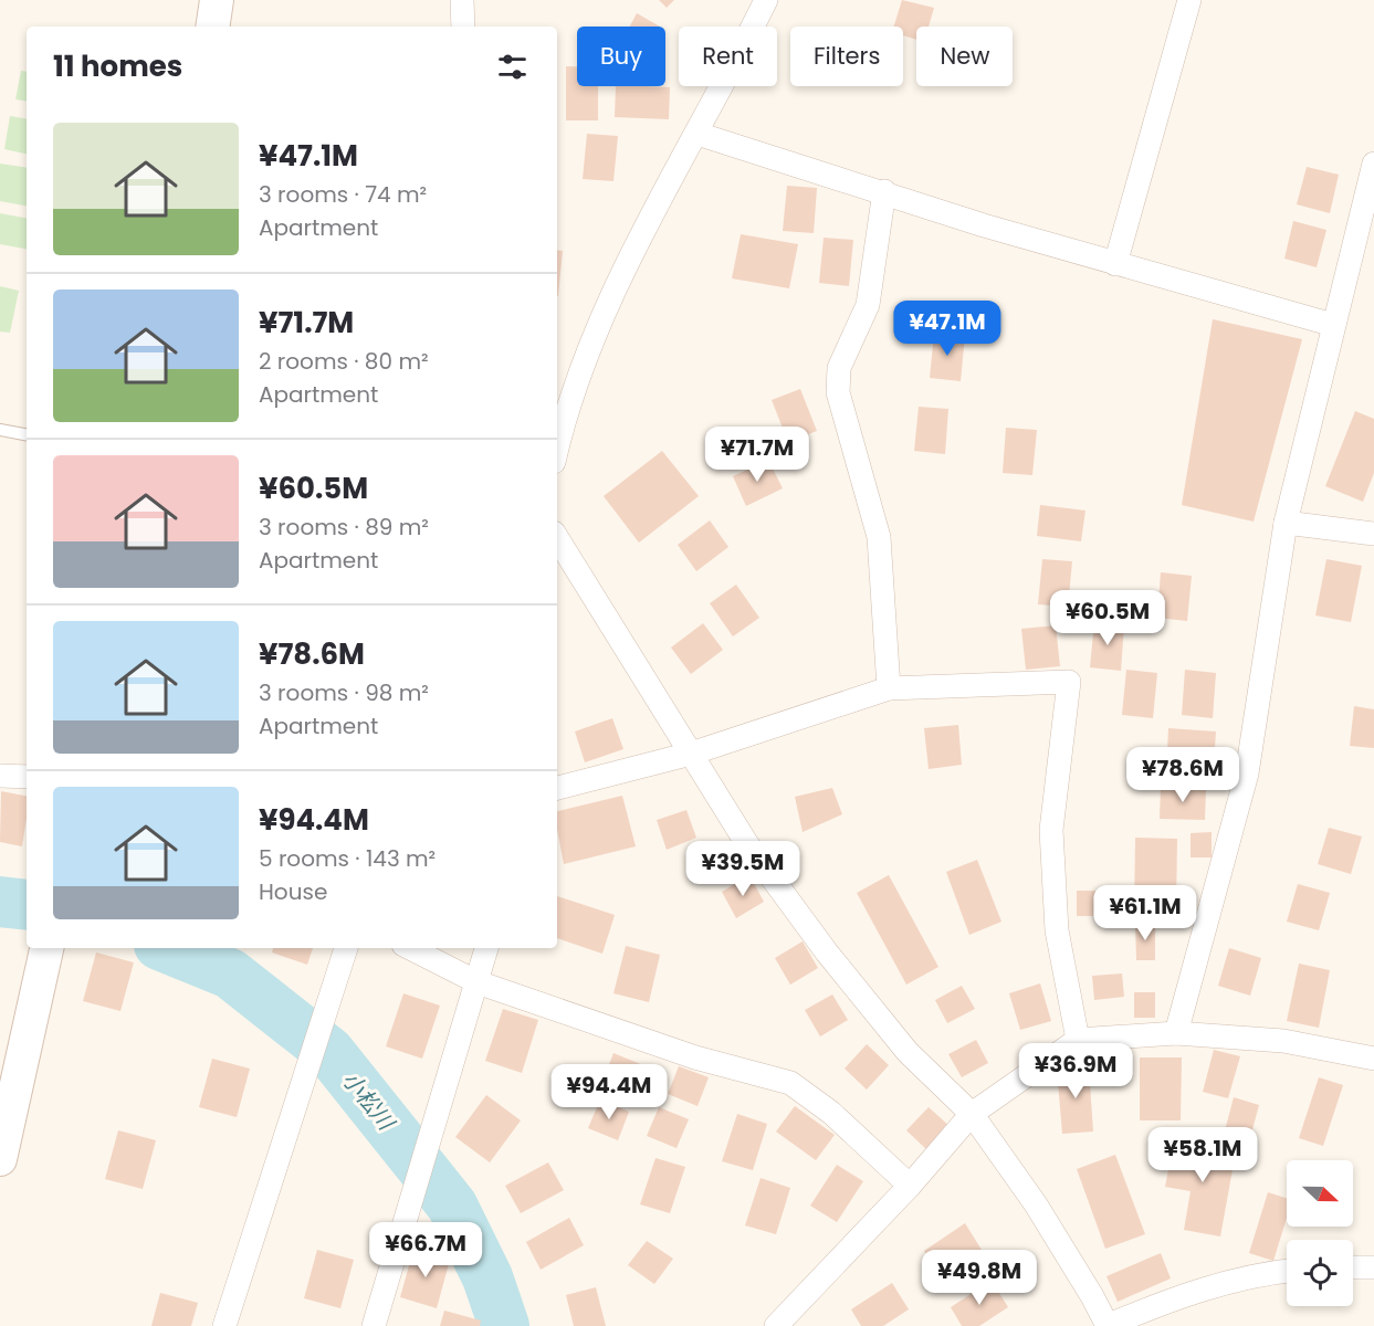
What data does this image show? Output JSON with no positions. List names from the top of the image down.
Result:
{
  "water": ["小松川"],
  "north": "right",
  "page": {
    "chip": [
      "Buy",
      "Rent",
      "Filters",
      "New"
    ],
    "heading": "11 homes",
    "list": [
      {
        "name": "¥47.1M",
        "note": "3 rooms · 74 m² · Apartment"
      },
      {
        "name": "¥71.7M",
        "note": "2 rooms · 80 m² · Apartment"
      },
      {
        "name": "¥60.5M",
        "note": "3 rooms · 89 m² · Apartment"
      },
      {
        "name": "¥78.6M",
        "note": "3 rooms · 98 m² · Apartment"
      },
      {
        "name": "¥94.4M",
        "note": "5 rooms · 143 m² · House"
      }
    ],
    "price": [
      "¥47.1M",
      "¥71.7M",
      "¥60.5M",
      "¥78.6M",
      "¥39.5M",
      "¥61.1M",
      "¥36.9M",
      "¥94.4M",
      "¥58.1M",
      "¥66.7M",
      "¥49.8M"
    ]
  }
}
